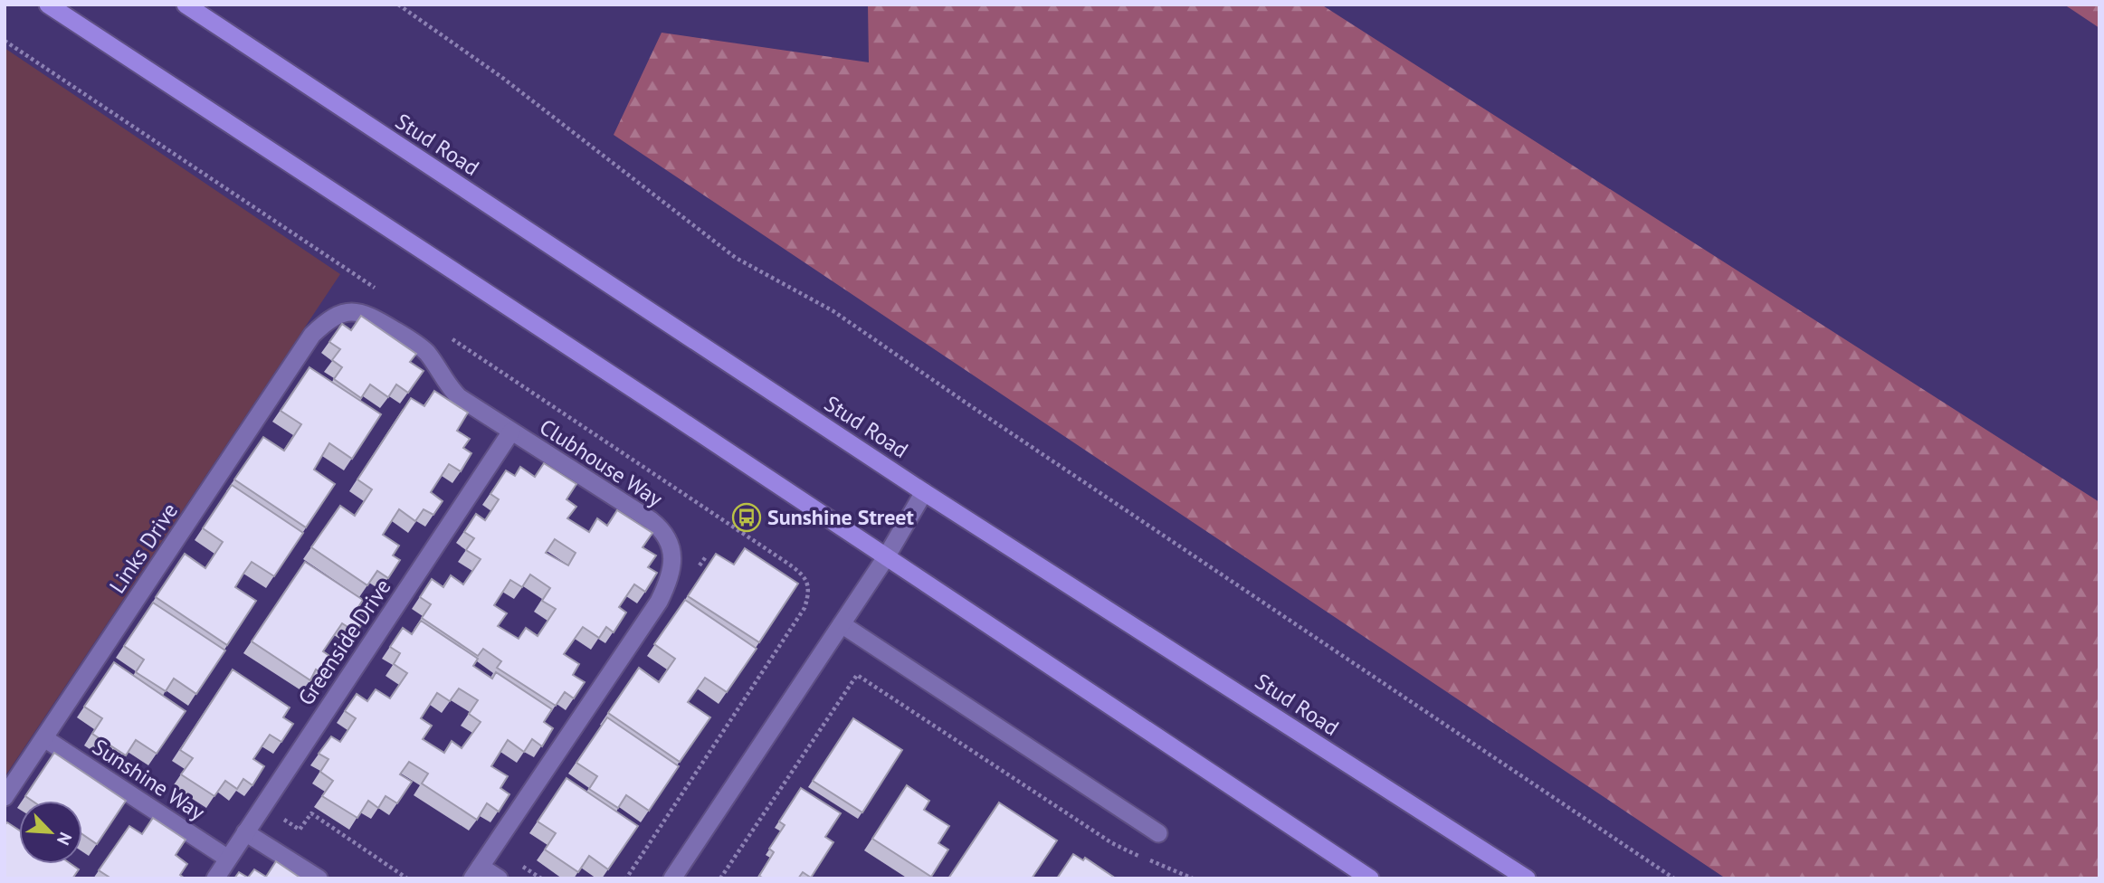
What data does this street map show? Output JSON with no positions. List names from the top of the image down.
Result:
{
  "streets": {
    "highway": ["Stud Road"],
    "street": [
      "Clubhouse Way",
      "Links Drive",
      "Greenside Drive",
      "Sunshine Way"
    ]
  },
  "crossings": [
    ["Clubhouse Way", "Links Drive"],
    ["Clubhouse Way", "Greenside Drive"],
    ["Links Drive", "Sunshine Way"],
    ["Greenside Drive", "Sunshine Way"]
  ],
  "places": {
    "bus stop": ["Sunshine Street"]
  },
  "north": "bottom right"
}
